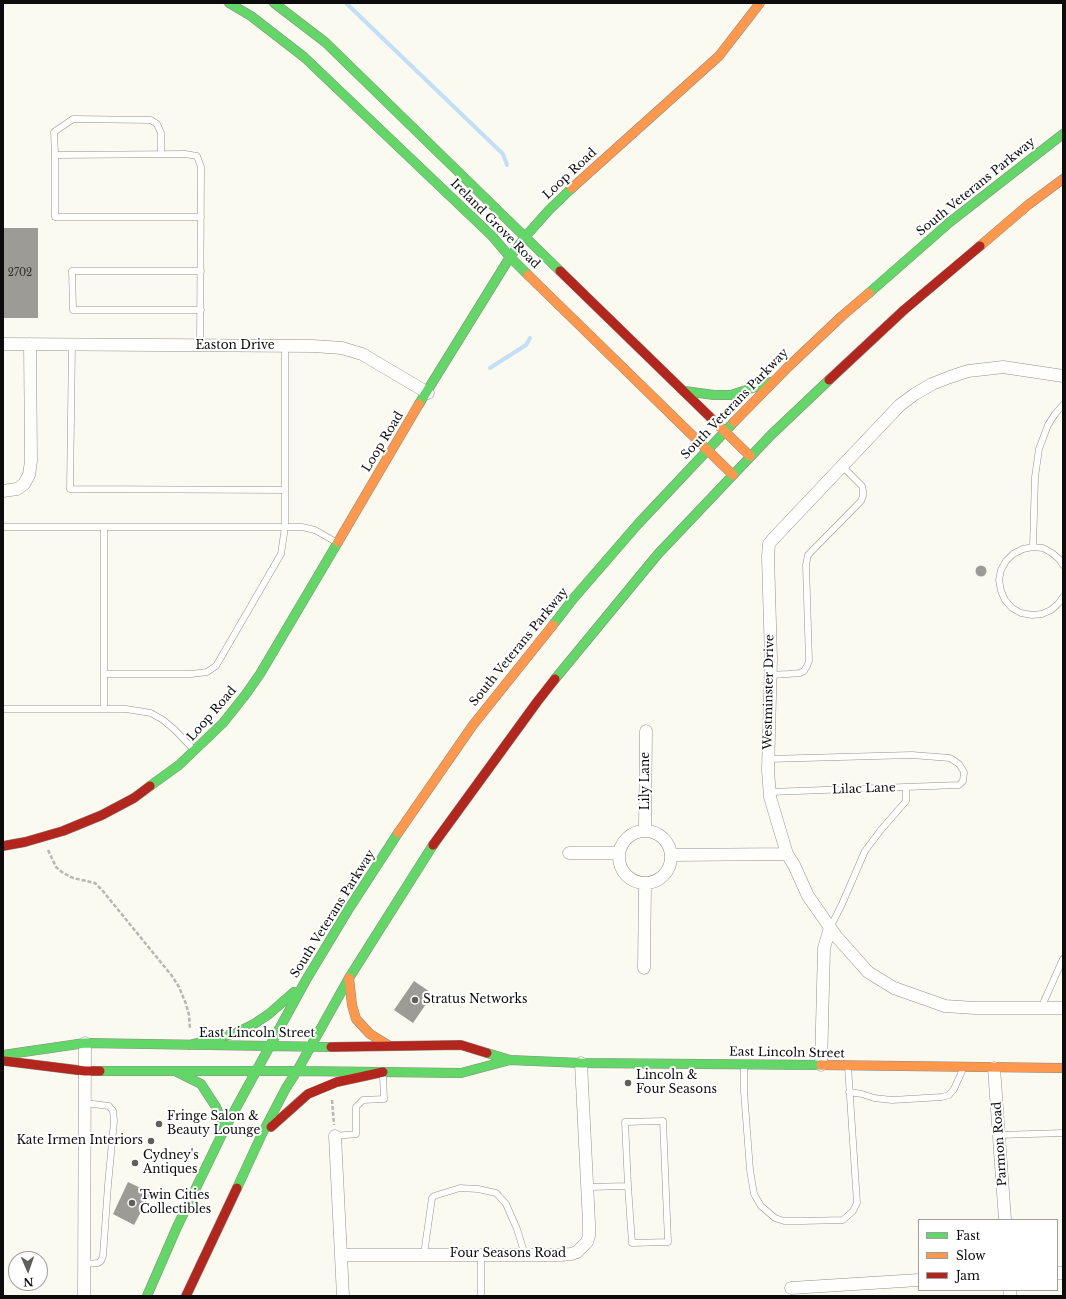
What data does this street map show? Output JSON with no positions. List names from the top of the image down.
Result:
{
  "streets": {
    "main road": [
      "Loop Road",
      "South Veterans Parkway",
      "Ireland Grove Road",
      "East Lincoln Street"
    ],
    "street": [
      "Easton Drive",
      "Westminster Drive",
      "Lily Lane",
      "Parmon Road",
      "Four Seasons Road"
    ],
    "lane": ["Lilac Lane"]
  },
  "crossings": [
    ["Loop Road", "Ireland Grove Road"],
    ["Loop Road", "Easton Drive"],
    ["South Veterans Parkway", "Ireland Grove Road"],
    ["South Veterans Parkway", "East Lincoln Street"],
    ["Westminster Drive", "Lilac Lane"],
    ["East Lincoln Street", "Parmon Road"],
    ["East Lincoln Street", "Four Seasons Road"]
  ],
  "places": [
    "Stratus Networks",
    "Lincoln & Four Seasons",
    "Fringe Salon & Beauty Lounge",
    "Kate Irmen Interiors",
    "Cydney's Antiques",
    "Twin Cities Collectibles"
  ],
  "house_numbers": ["2702"],
  "legend": ["Fast", "Slow", "Jam"],
  "north": "bottom"
}
